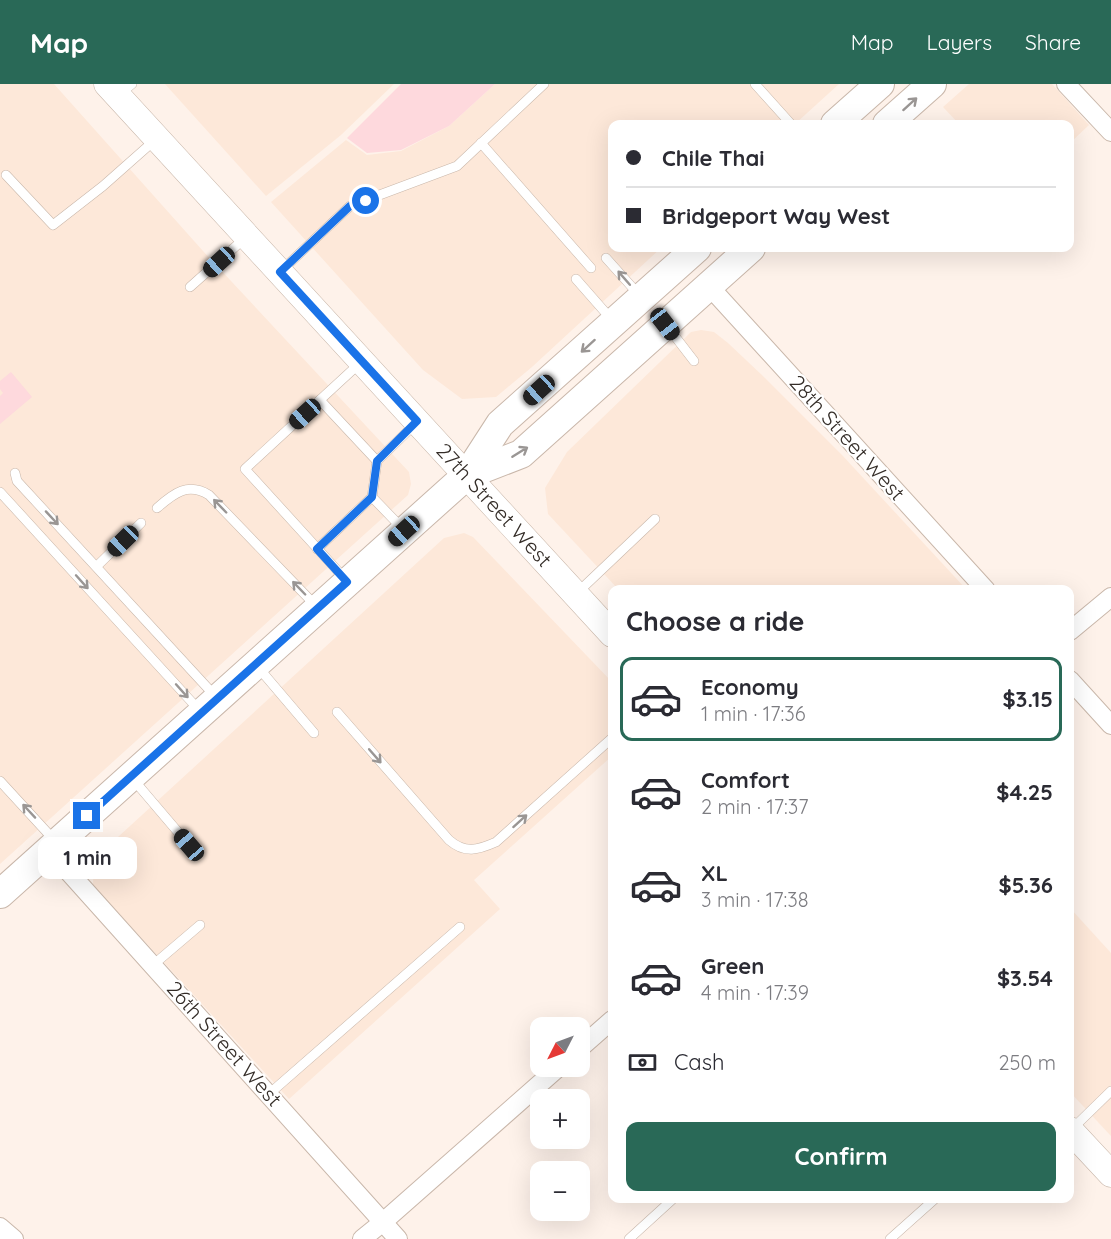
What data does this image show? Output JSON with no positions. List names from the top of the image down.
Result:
{
  "streets": {
    "main road": ["27th Street West"],
    "street": ["28th Street West", "26th Street West"]
  },
  "north": "bottom left",
  "page": {
    "header": "Map",
    "nav": ["Map", "Layers", "Share"],
    "banner": ["Chile Thai", "Bridgeport Way West"],
    "heading": "Choose a ride",
    "list": [
      {
        "name": "Economy",
        "note": "1 min · 17:36",
        "value": "$3.15"
      },
      {
        "name": "Comfort",
        "note": "2 min · 17:37",
        "value": "$4.25"
      },
      {
        "name": "XL",
        "note": "3 min · 17:38",
        "value": "$5.36"
      },
      {
        "name": "Green",
        "note": "4 min · 17:39",
        "value": "$3.54"
      }
    ],
    "bubble": "1 min",
    "map_buttons": ["+", "−"],
    "pay": ["Cash", "250 m"],
    "buttons": "Confirm"
  }
}
